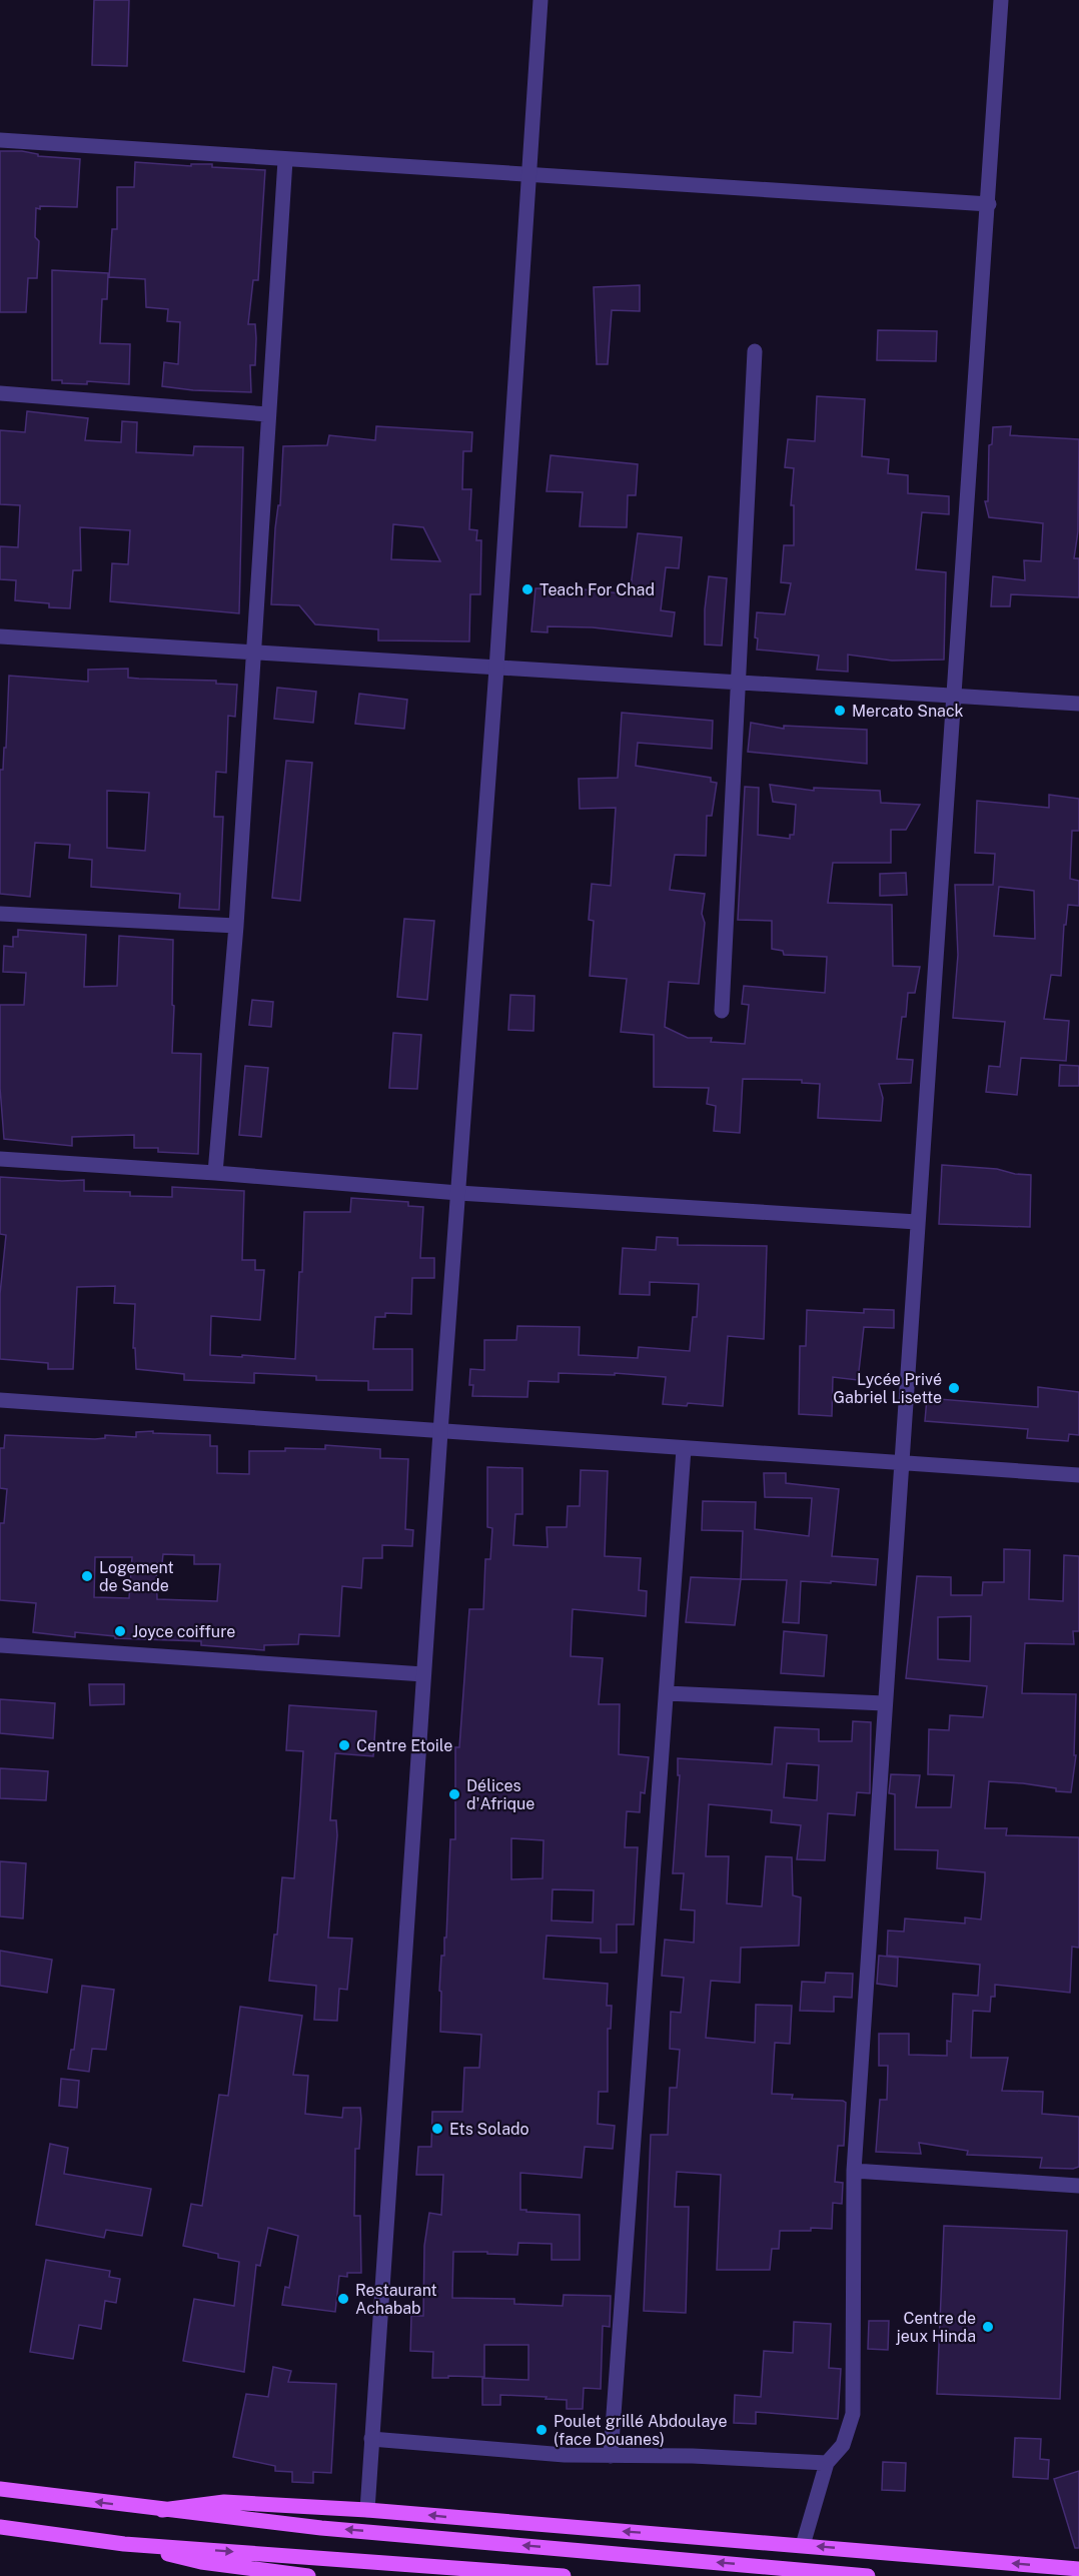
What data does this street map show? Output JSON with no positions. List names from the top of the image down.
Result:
{
  "places": [
    "Teach For Chad",
    "Mercato Snack",
    "Lycée Privé Gabriel Lisette",
    "Logement de Sande",
    "Joyce coiffure",
    "Centre Etoile",
    "Délices d'Afrique",
    "Ets Solado",
    "Restaurant Achabab",
    "Centre de jeux Hinda",
    "Poulet grillé Abdoulaye (face Douanes)"
  ]
}
